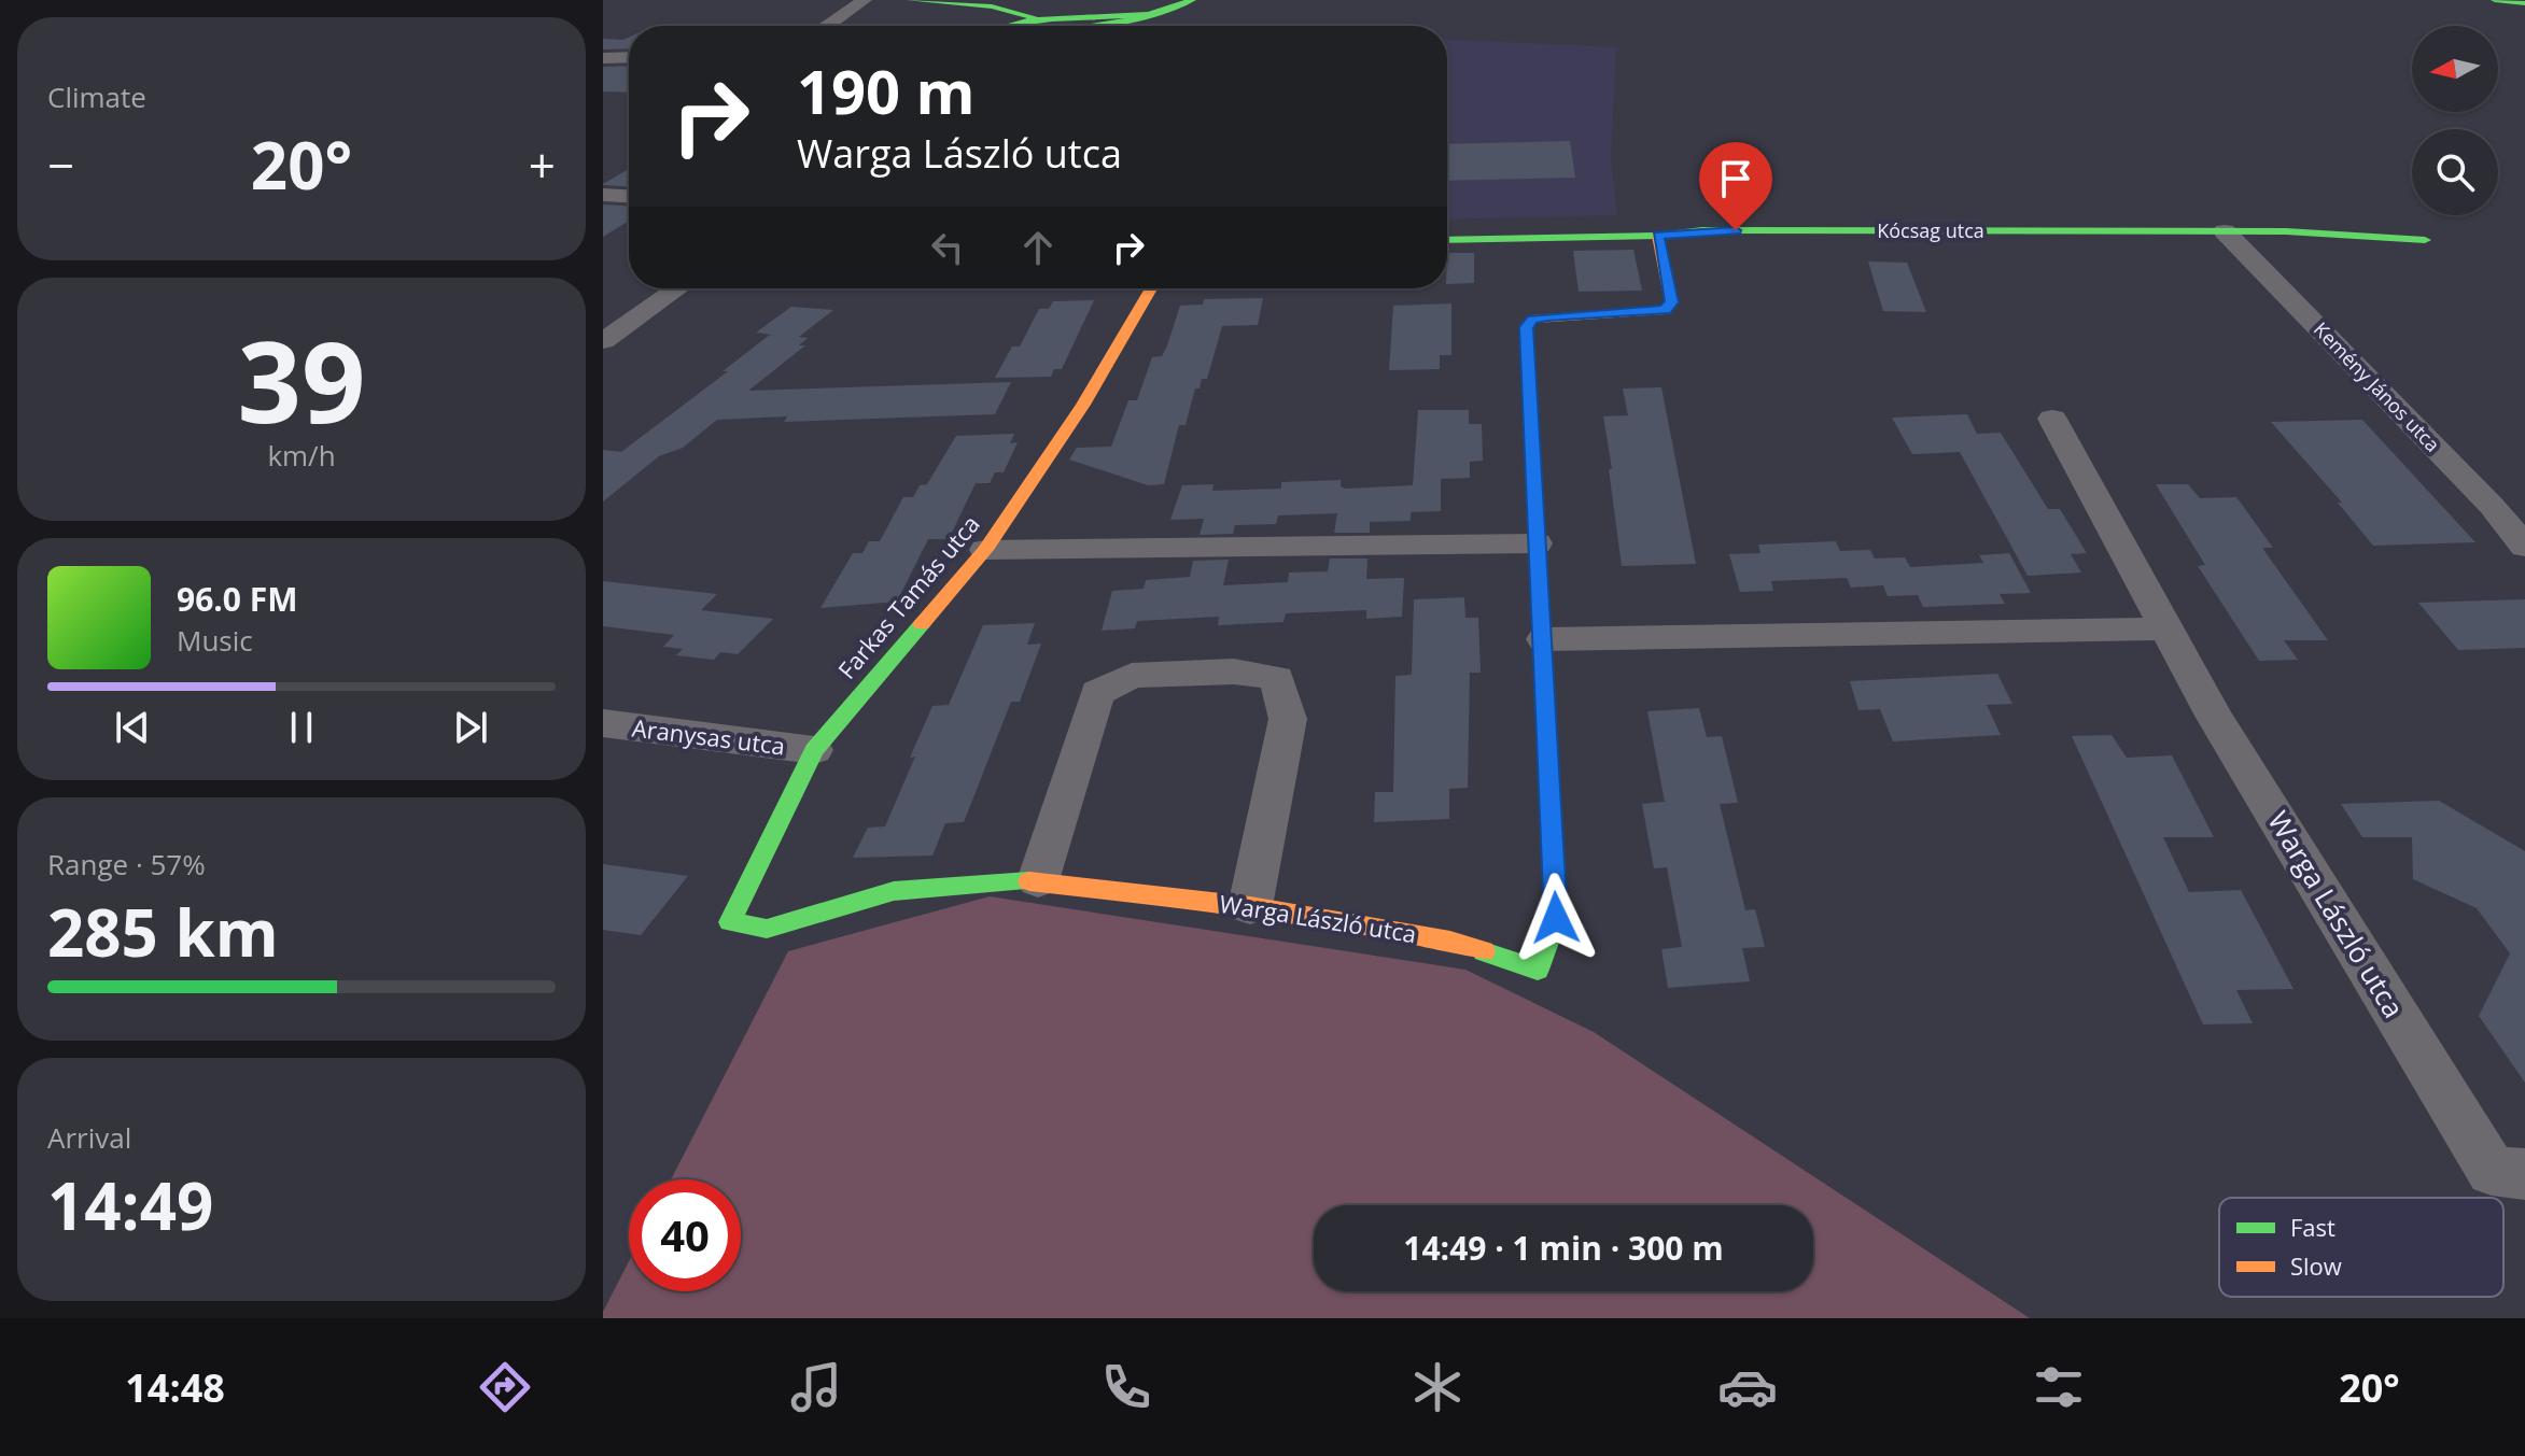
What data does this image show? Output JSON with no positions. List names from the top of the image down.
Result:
{
  "streets": {
    "street": [
      "Kócsag utca",
      "Kemény János utca",
      "Farkas Tamás utca",
      "Aranysas utca",
      "Warga László utca"
    ]
  },
  "crossings": [
    ["Kócsag utca", "Kemény János utca"],
    ["Kócsag utca", "Warga László utca"],
    ["Farkas Tamás utca", "Aranysas utca"],
    ["Farkas Tamás utca", "Warga László utca"]
  ],
  "legend": ["Fast", "Slow"],
  "north": "left",
  "page": {
    "tile": [
      "Climate",
      ["39", "km/h"],
      ["Range · 57%", "285 km"],
      ["Arrival", "14:49"]
    ],
    "turn": ["190 m", "Warga László utca"],
    "heat": ["−", "20°", "+"],
    "song": ["96.0 FM", "Music"],
    "limit": "40",
    "trip": "14:49 · 1 min · 300 m",
    "tabs": ["14:48", "20°"]
  }
}
